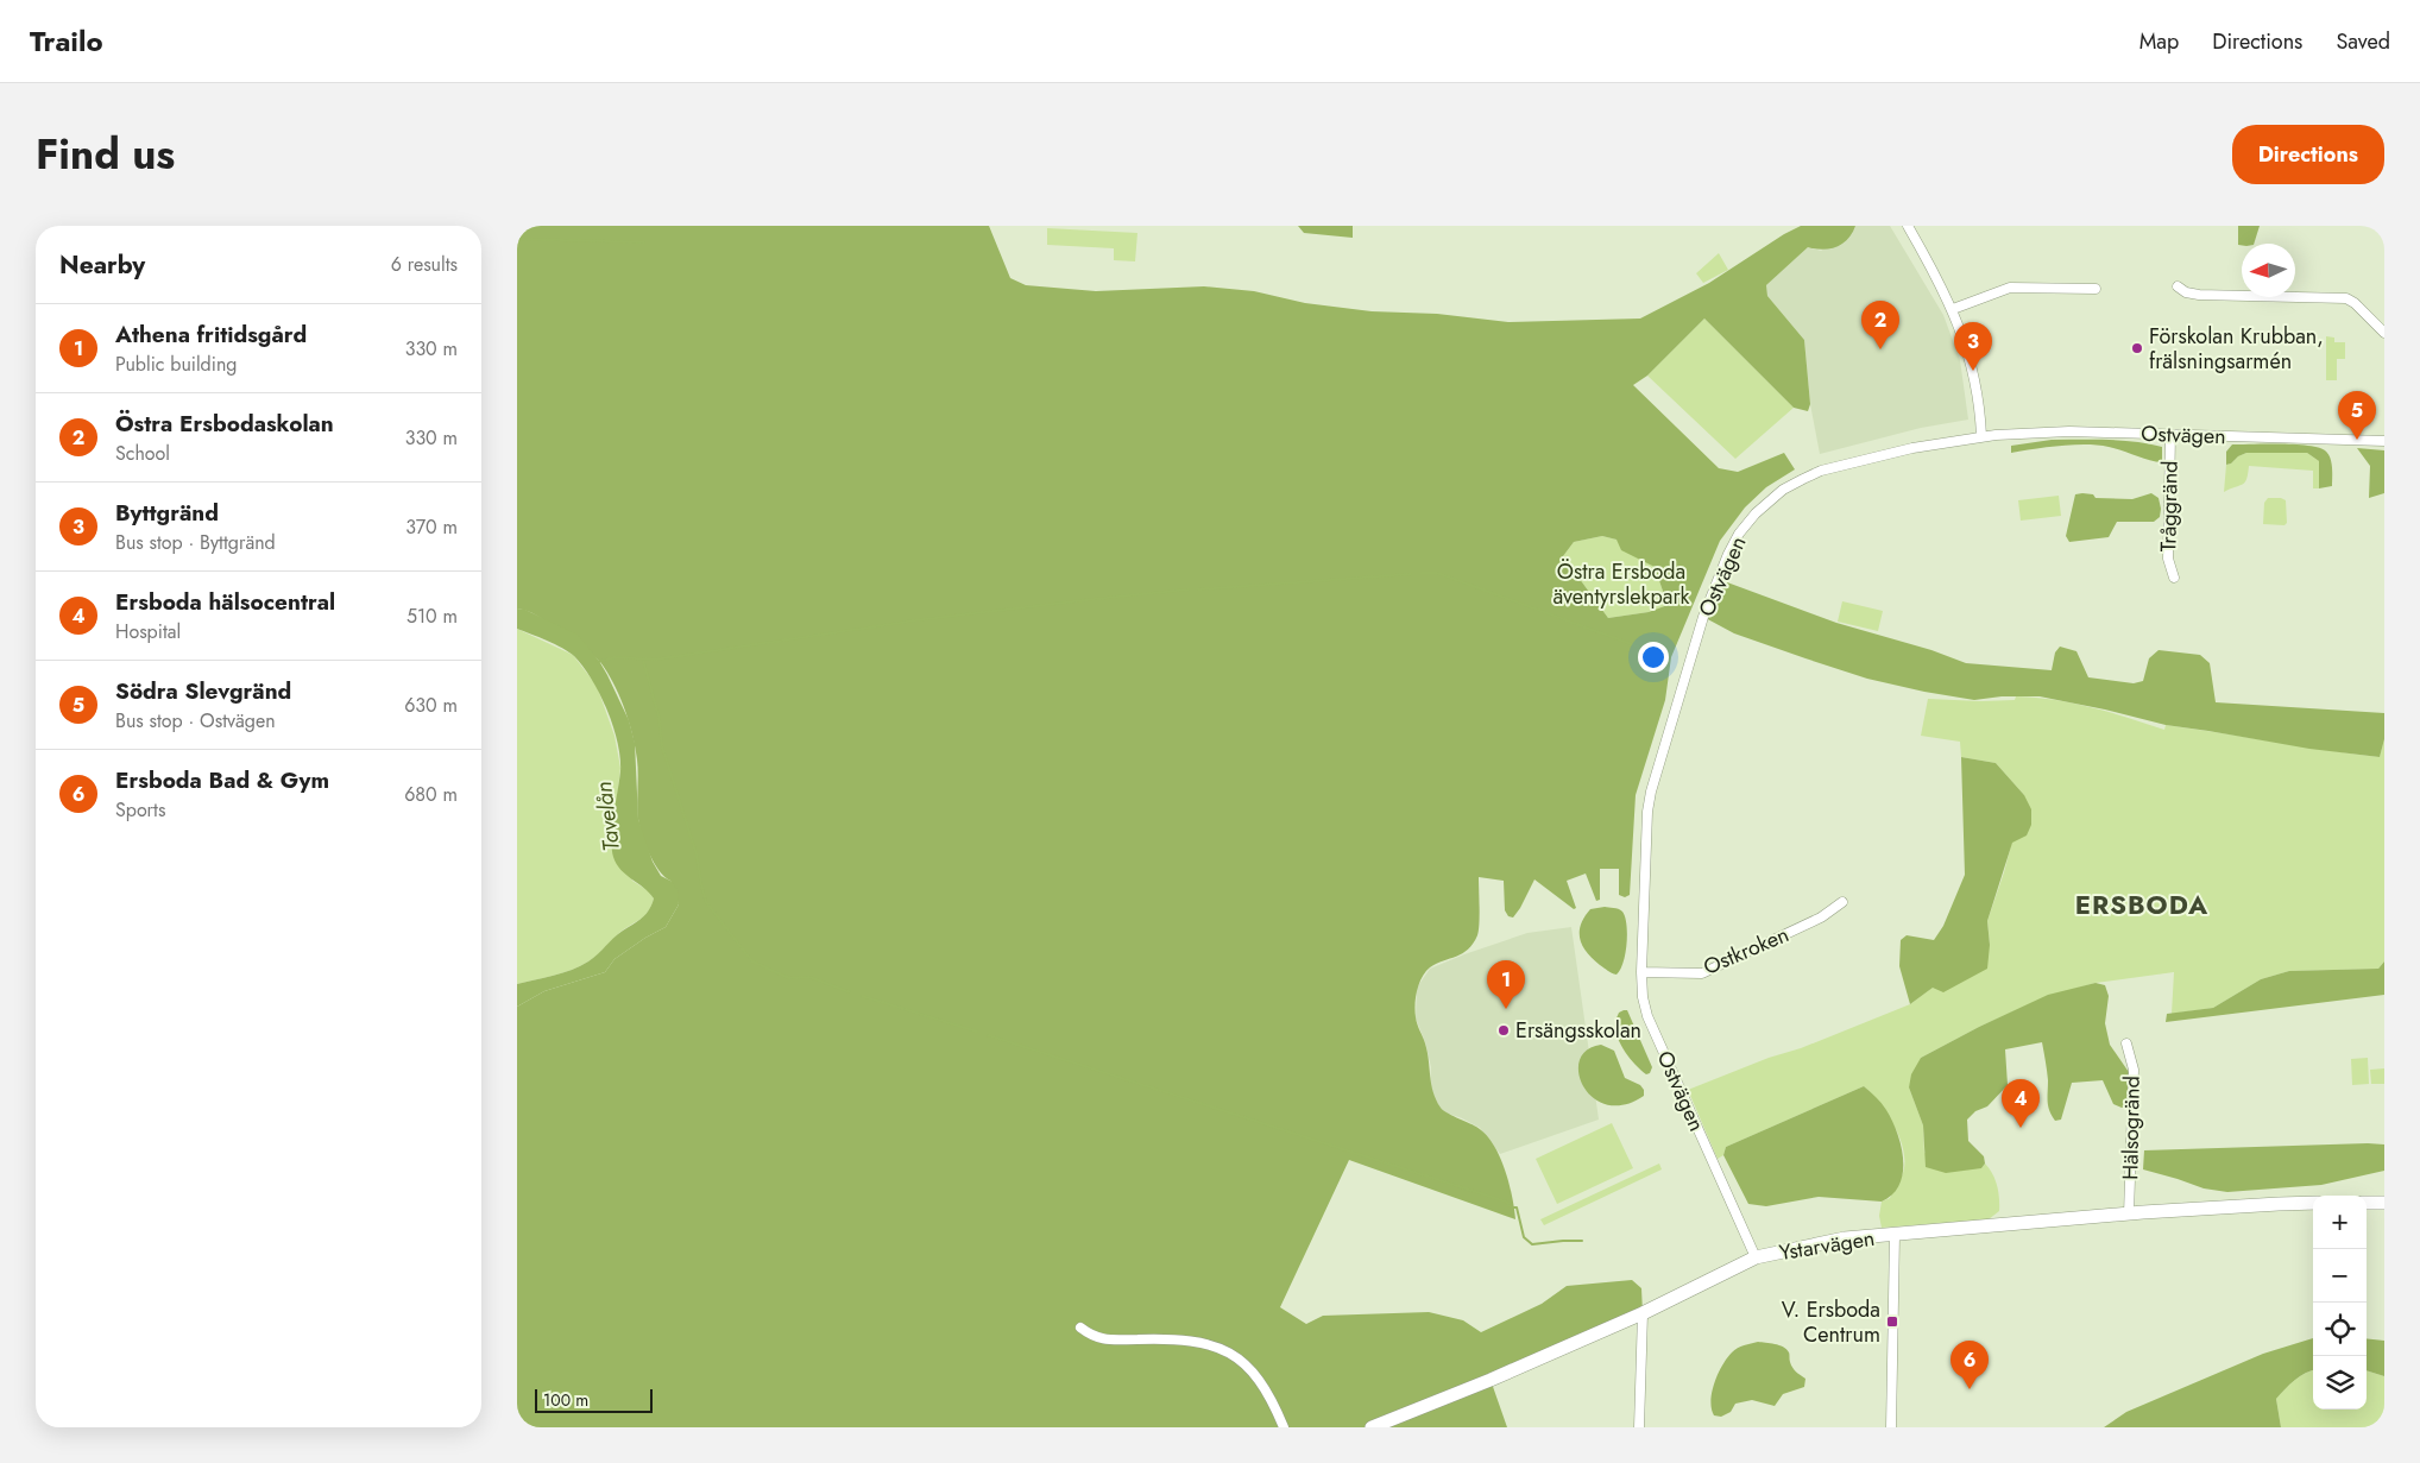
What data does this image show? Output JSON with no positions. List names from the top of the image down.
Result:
{
  "streets": {
    "street": [
      "Ostvägen",
      "Tråggränd",
      "Ostkroken",
      "Hälsogränd",
      "Ystarvägen"
    ]
  },
  "crossings": [
    ["Ostvägen", "Tråggränd"],
    ["Ostvägen", "Ostkroken"],
    ["Ostvägen", "Ystarvägen"],
    ["Hälsogränd", "Ystarvägen"]
  ],
  "districts": ["ERSBODA"],
  "water": ["Tavelån"],
  "parks": ["Östra Ersboda äventyrslekpark"],
  "places": {
    "other": ["Förskolan Krubban, frälsningsarmén", "Ersängsskolan"],
    "transit": ["V. Ersboda Centrum"]
  },
  "scale_bar": "100 m",
  "north": "left",
  "page": {
    "header": "Trailo",
    "nav": ["Map", "Directions", "Saved"],
    "title": "Find us",
    "buttons": "Directions",
    "heading": ["Nearby", "6 results"],
    "pins": [
      "2",
      "3",
      "5",
      "1",
      "4",
      "6"
    ],
    "list": [
      {
        "mark": "1",
        "name": "Athena fritidsgård",
        "note": "Public building",
        "value": "330 m"
      },
      {
        "mark": "2",
        "name": "Östra Ersbodaskolan",
        "note": "School",
        "value": "330 m"
      },
      {
        "mark": "3",
        "name": "Byttgränd",
        "note": "Bus stop · Byttgränd",
        "value": "370 m"
      },
      {
        "mark": "4",
        "name": "Ersboda hälsocentral",
        "note": "Hospital",
        "value": "510 m"
      },
      {
        "mark": "5",
        "name": "Södra Slevgränd",
        "note": "Bus stop · Ostvägen",
        "value": "630 m"
      },
      {
        "mark": "6",
        "name": "Ersboda Bad & Gym",
        "note": "Sports",
        "value": "680 m"
      }
    ],
    "map_buttons": ["+", "−"],
    "scale": "100 m"
  }
}
